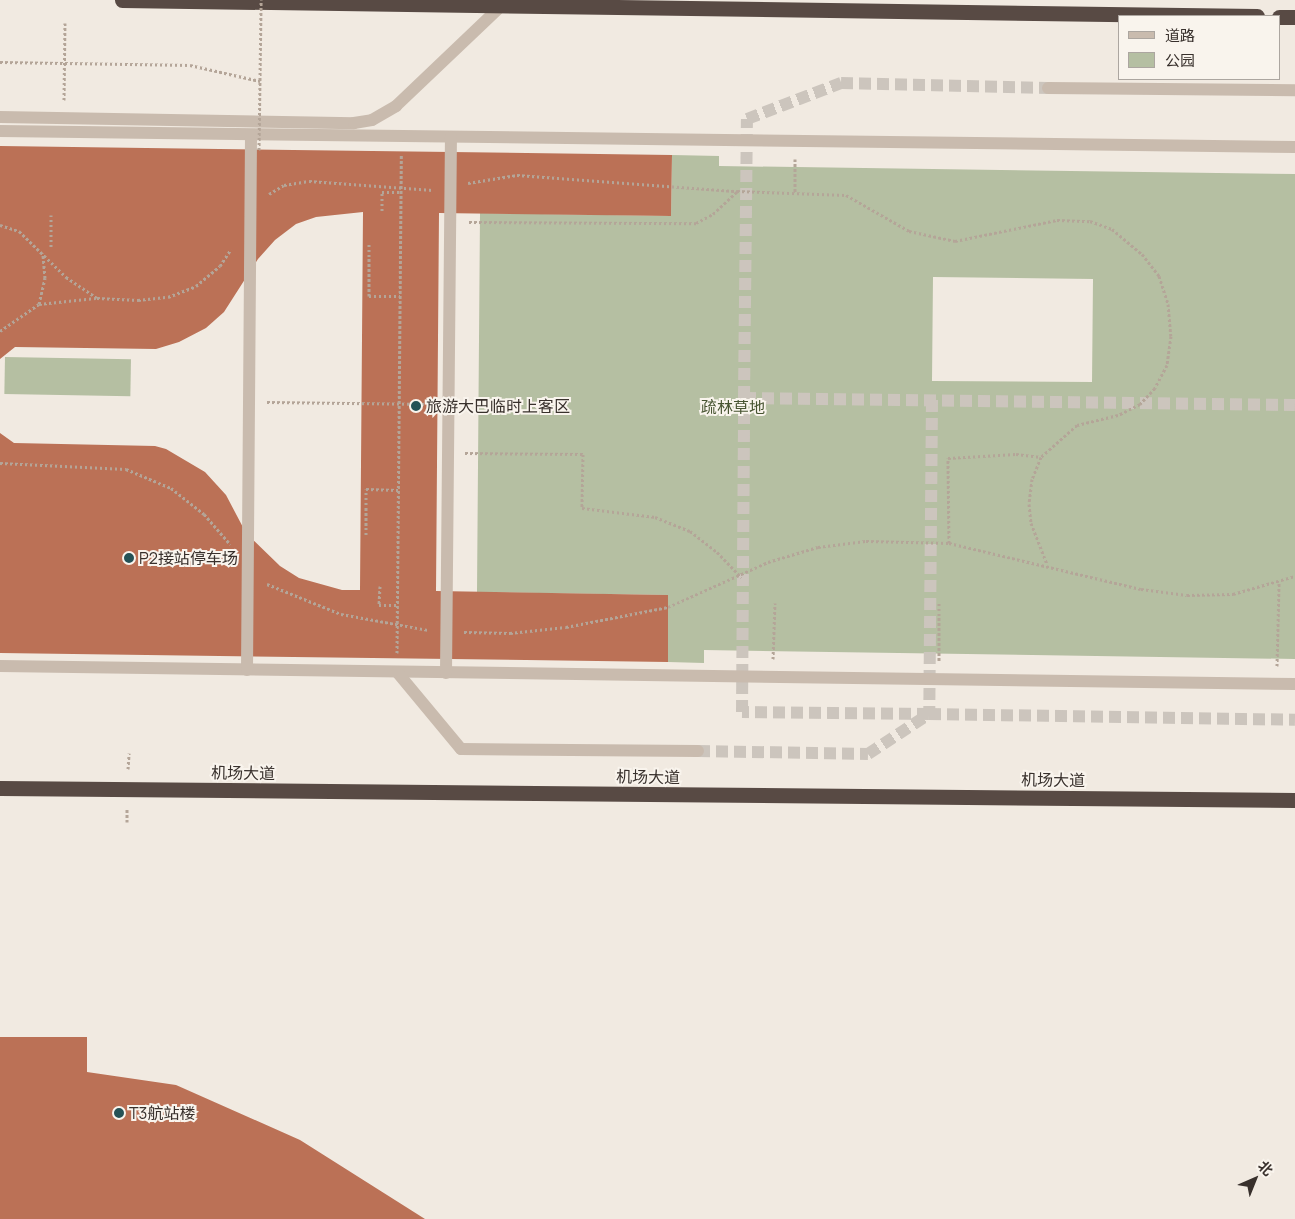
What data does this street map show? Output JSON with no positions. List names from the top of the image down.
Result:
{
  "streets": {
    "highway": ["机场大道"]
  },
  "parks": ["疏林草地"],
  "places": ["旅游大巴临时上客区", "P2接站停车场", "T3航站楼"],
  "legend": ["道路", "公园"],
  "north": "top right"
}
